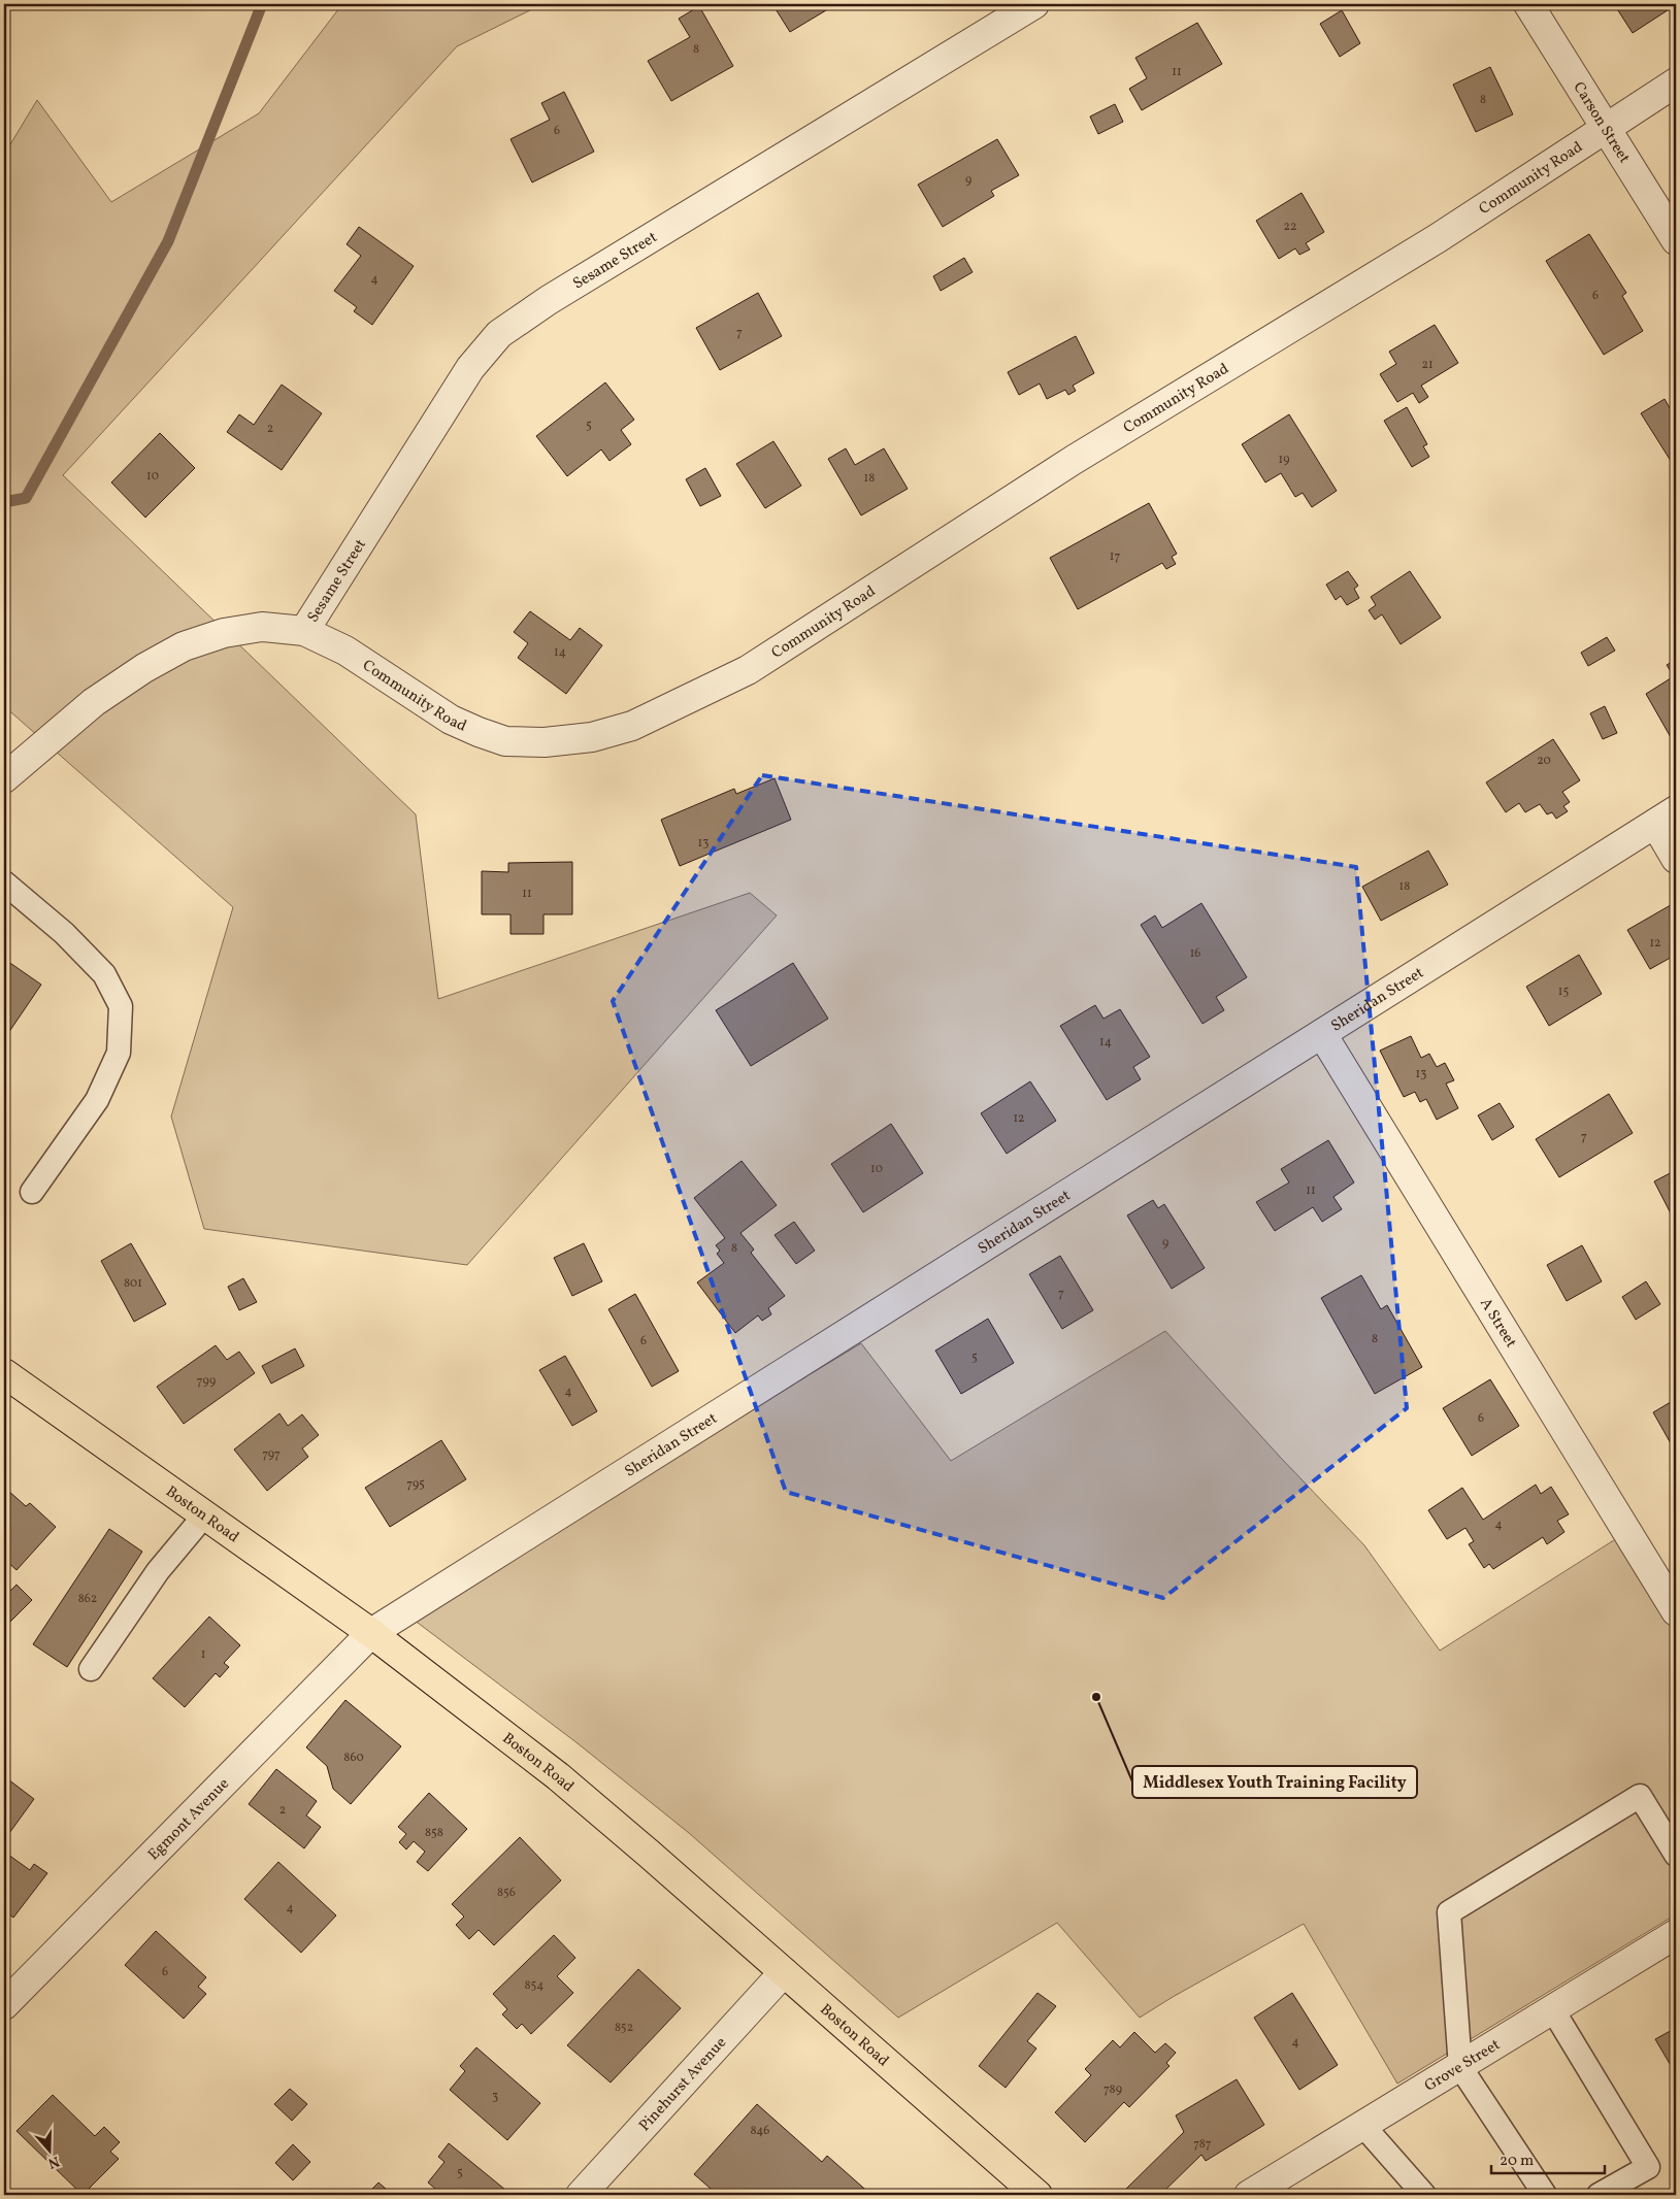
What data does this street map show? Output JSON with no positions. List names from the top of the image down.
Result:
{
  "streets": {
    "main road": ["Boston Road"],
    "street": [
      "Carson Street",
      "Community Road",
      "Sesame Street",
      "Sheridan Street",
      "A Street",
      "Egmont Avenue",
      "Grove Street",
      "Pinehurst Avenue"
    ]
  },
  "crossings": [
    ["Carson Street", "Community Road"],
    ["Community Road", "Sesame Street"],
    ["Sheridan Street", "A Street"],
    ["Sheridan Street", "Boston Road"],
    ["Sheridan Street", "Egmont Avenue"],
    ["Boston Road", "Egmont Avenue"],
    ["Boston Road", "Pinehurst Avenue"]
  ],
  "places": ["Middlesex Youth Training Facility"],
  "house_numbers": [
    "8",
    "11",
    "8",
    "6",
    "9",
    "22",
    "4",
    "6",
    "7",
    "21",
    "5",
    "2",
    "19",
    "10",
    "18",
    "17",
    "14",
    "20",
    "13",
    "18",
    "11",
    "12",
    "16",
    "15",
    "14",
    "13",
    "12",
    "7",
    "10",
    "11",
    "9",
    "8",
    "801",
    "7",
    "8",
    "6",
    "5",
    "799",
    "4",
    "6",
    "797",
    "795",
    "4",
    "862",
    "1",
    "860",
    "2",
    "858",
    "856",
    "4",
    "6",
    "854",
    "852",
    "4",
    "789",
    "3",
    "846",
    "787",
    "5"
  ],
  "scale_bar": "20 m",
  "north": "bottom"
}
